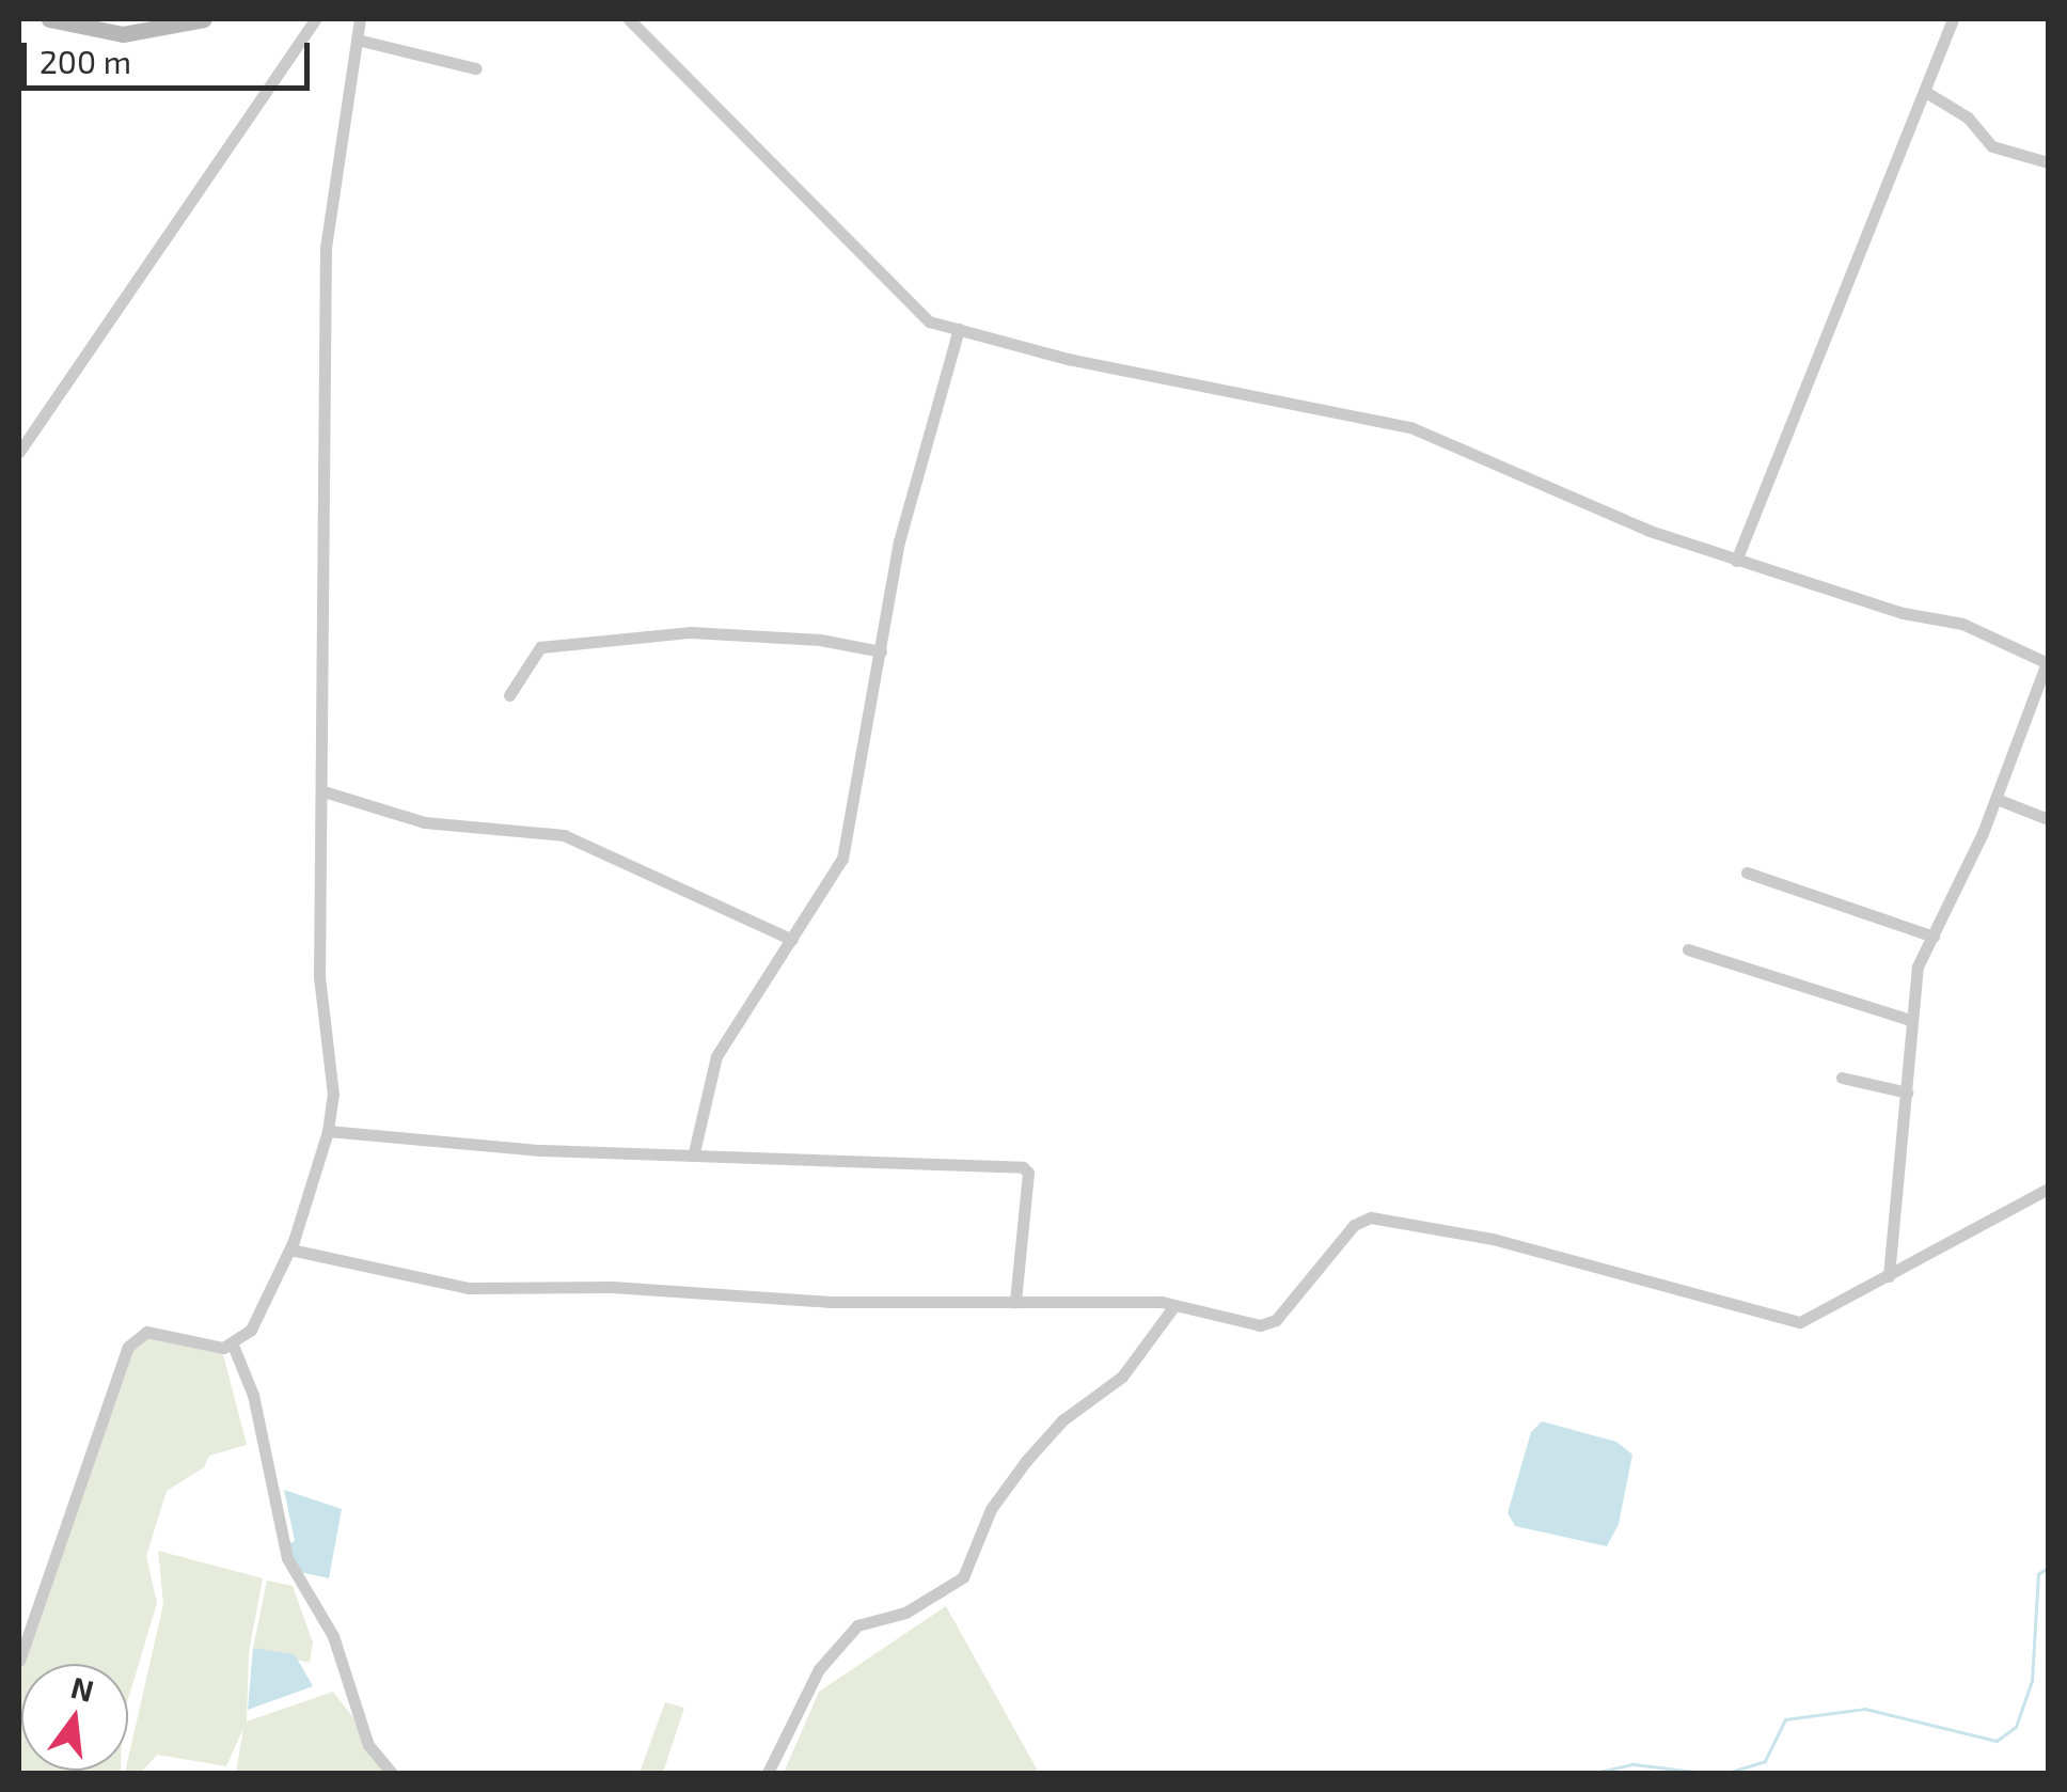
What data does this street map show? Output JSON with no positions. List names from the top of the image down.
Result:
{
  "scale_bar": "200 m",
  "north": "top"
}
